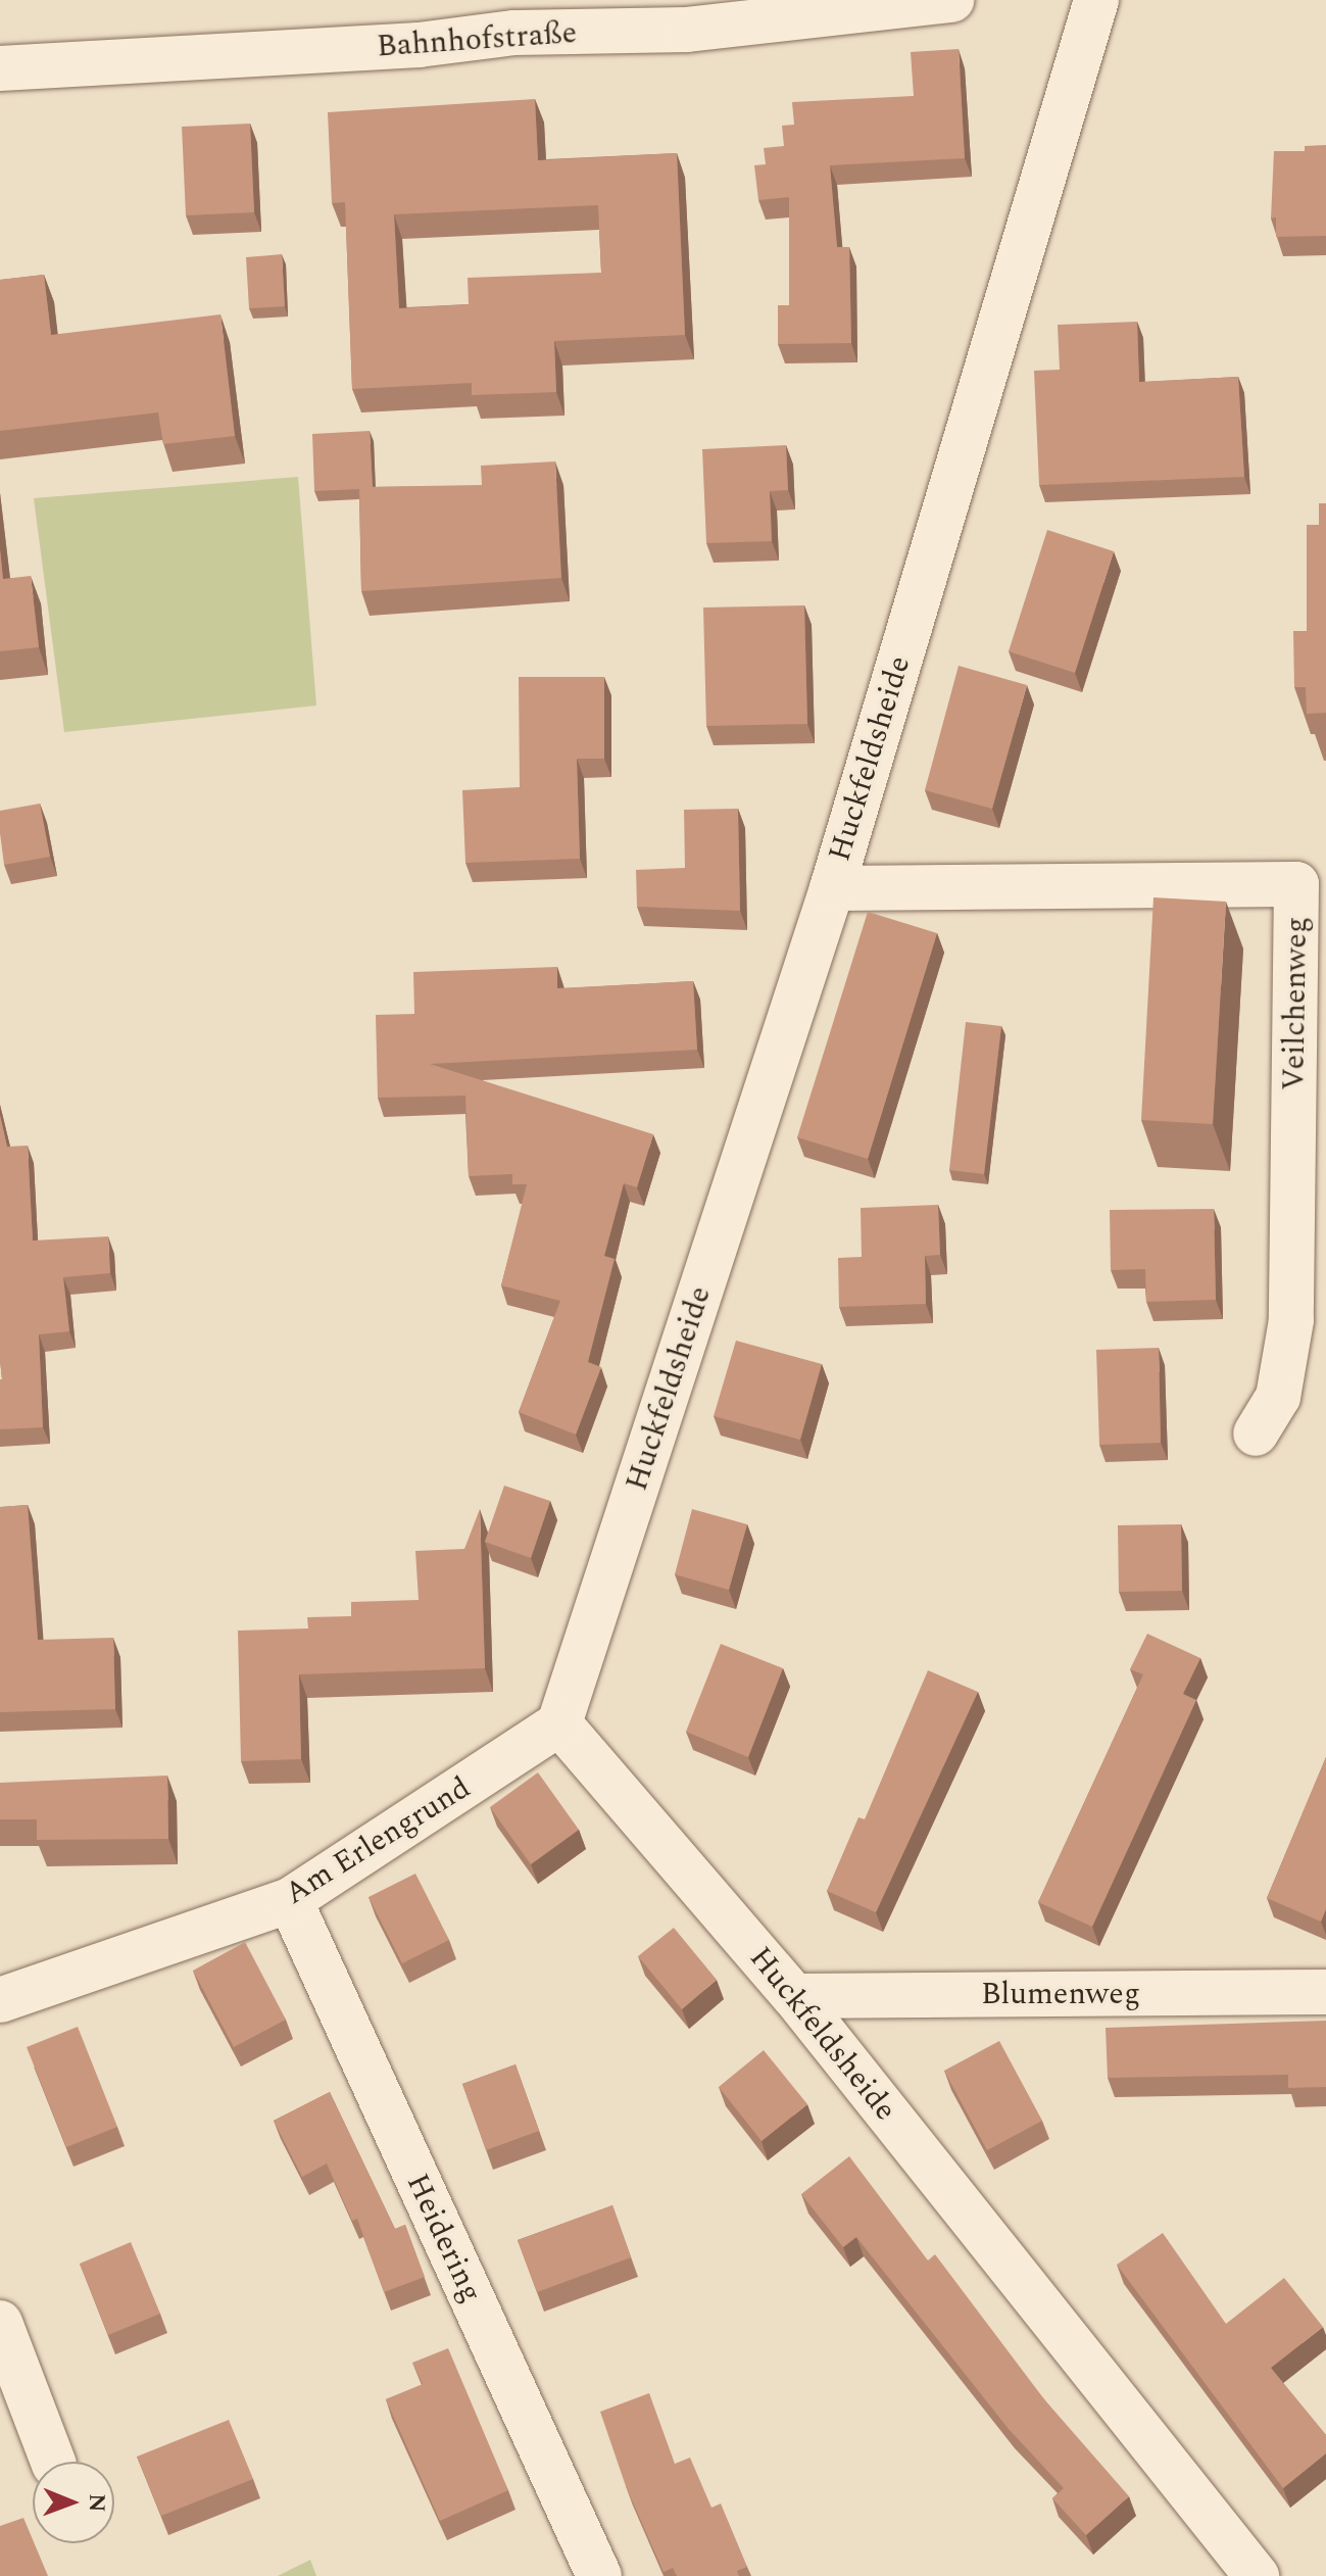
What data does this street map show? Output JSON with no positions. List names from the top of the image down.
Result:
{
  "streets": {
    "street": [
      "Bahnhofstraße",
      "Huckfeldsheide",
      "Veilchenweg",
      "Am Erlengrund",
      "Blumenweg",
      "Heidering"
    ]
  },
  "crossings": [
    ["Huckfeldsheide", "Veilchenweg"],
    ["Huckfeldsheide", "Am Erlengrund"],
    ["Huckfeldsheide", "Blumenweg"],
    ["Am Erlengrund", "Heidering"]
  ],
  "north": "right"
}
